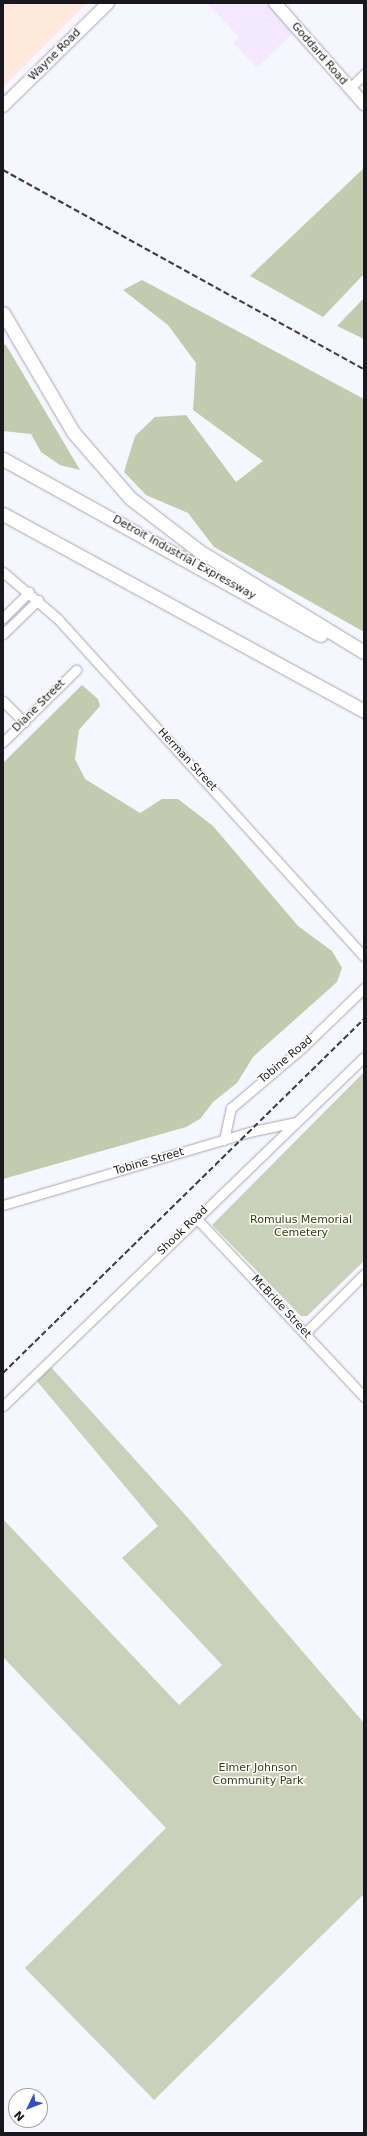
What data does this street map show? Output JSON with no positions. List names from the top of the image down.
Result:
{
  "streets": {
    "highway": ["Detroit Industrial Expressway"],
    "main road": ["Goddard Road", "Wayne Road"],
    "street": [
      "Diane Street",
      "Herman Street",
      "Tobine Road",
      "Tobine Street",
      "Shook Road",
      "McBride Street"
    ]
  },
  "crossings": [
    ["Tobine Road", "Tobine Street"],
    ["Tobine Street", "Shook Road"],
    ["Shook Road", "McBride Street"]
  ],
  "parks": ["Romulus Memorial Cemetery", "Elmer Johnson Community Park"],
  "north": "bottom left"
}
